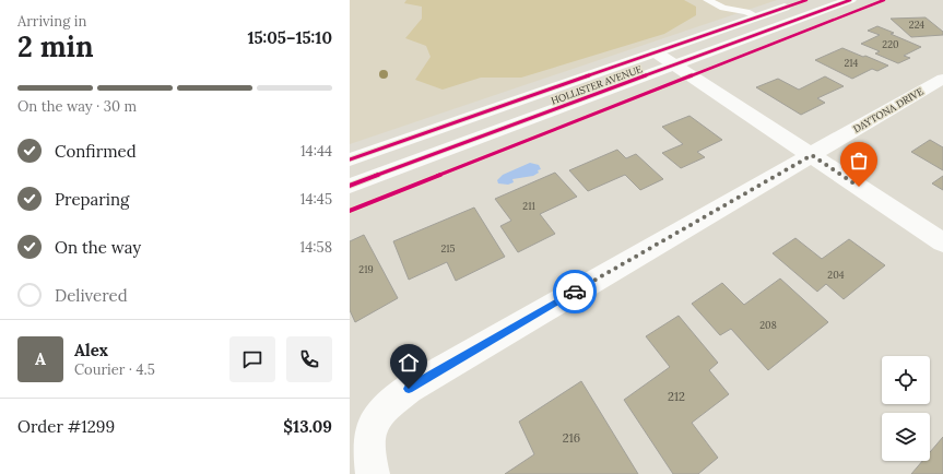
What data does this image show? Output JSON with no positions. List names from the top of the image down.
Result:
{
  "streets": {
    "main road": ["HOLLISTER AVENUE", "DAYTONA DRIVE"]
  },
  "house_numbers": [
    "224",
    "220",
    "214",
    "211",
    "215",
    "219",
    "204",
    "208",
    "212",
    "216"
  ],
  "page": {
    "heading": ["2 min", "Arriving in", "15:05–15:10"],
    "panel": [
      "Alex",
      "Courier · 4.5",
      "Order #1299",
      "$13.09"
    ],
    "bar": "On the way · 30 m",
    "list": [
      ["Confirmed", "14:44"],
      ["Preparing", "14:45"],
      ["On the way", "14:58"],
      "Delivered"
    ],
    "round": "A"
  }
}
